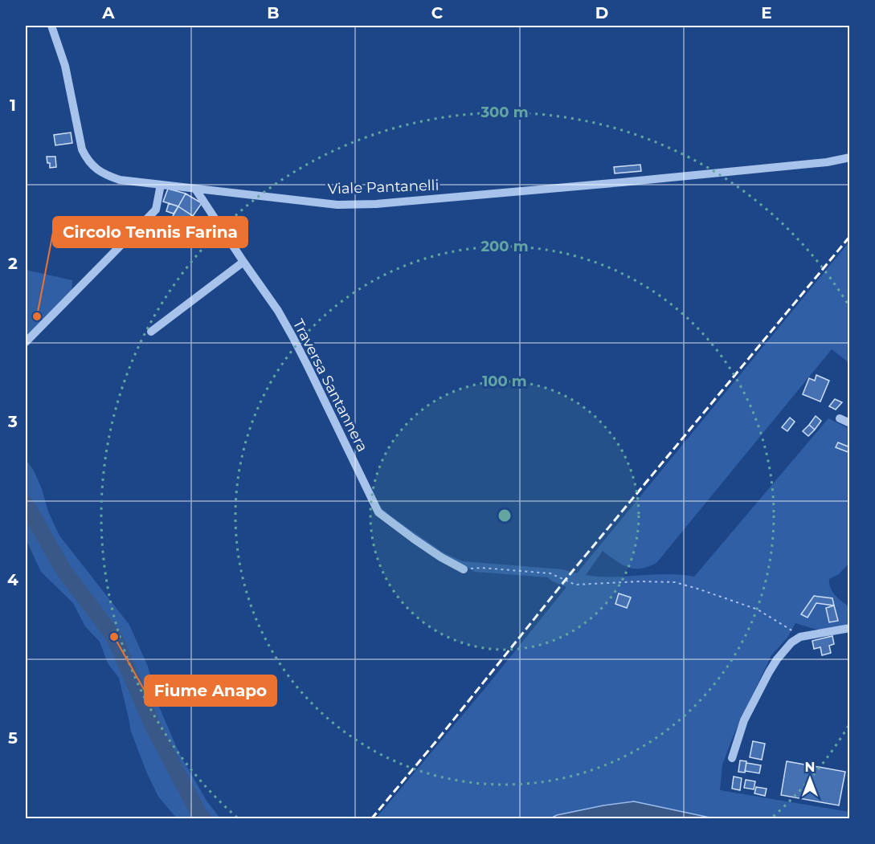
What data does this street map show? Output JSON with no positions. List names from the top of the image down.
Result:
{
  "streets": {
    "street": ["Viale Pantanelli", "Traversa Santannera"]
  },
  "crossings": [
    ["Viale Pantanelli", "Traversa Santannera"]
  ],
  "places": ["Circolo Tennis Farina", "Fiume Anapo"],
  "north": "top",
  "grid": {
    "columns": [
      "A",
      "B",
      "C",
      "D",
      "E"
    ],
    "rows": [
      "1",
      "2",
      "3",
      "4",
      "5"
    ]
  },
  "rings": ["300 m", "200 m", "100 m"]
}
